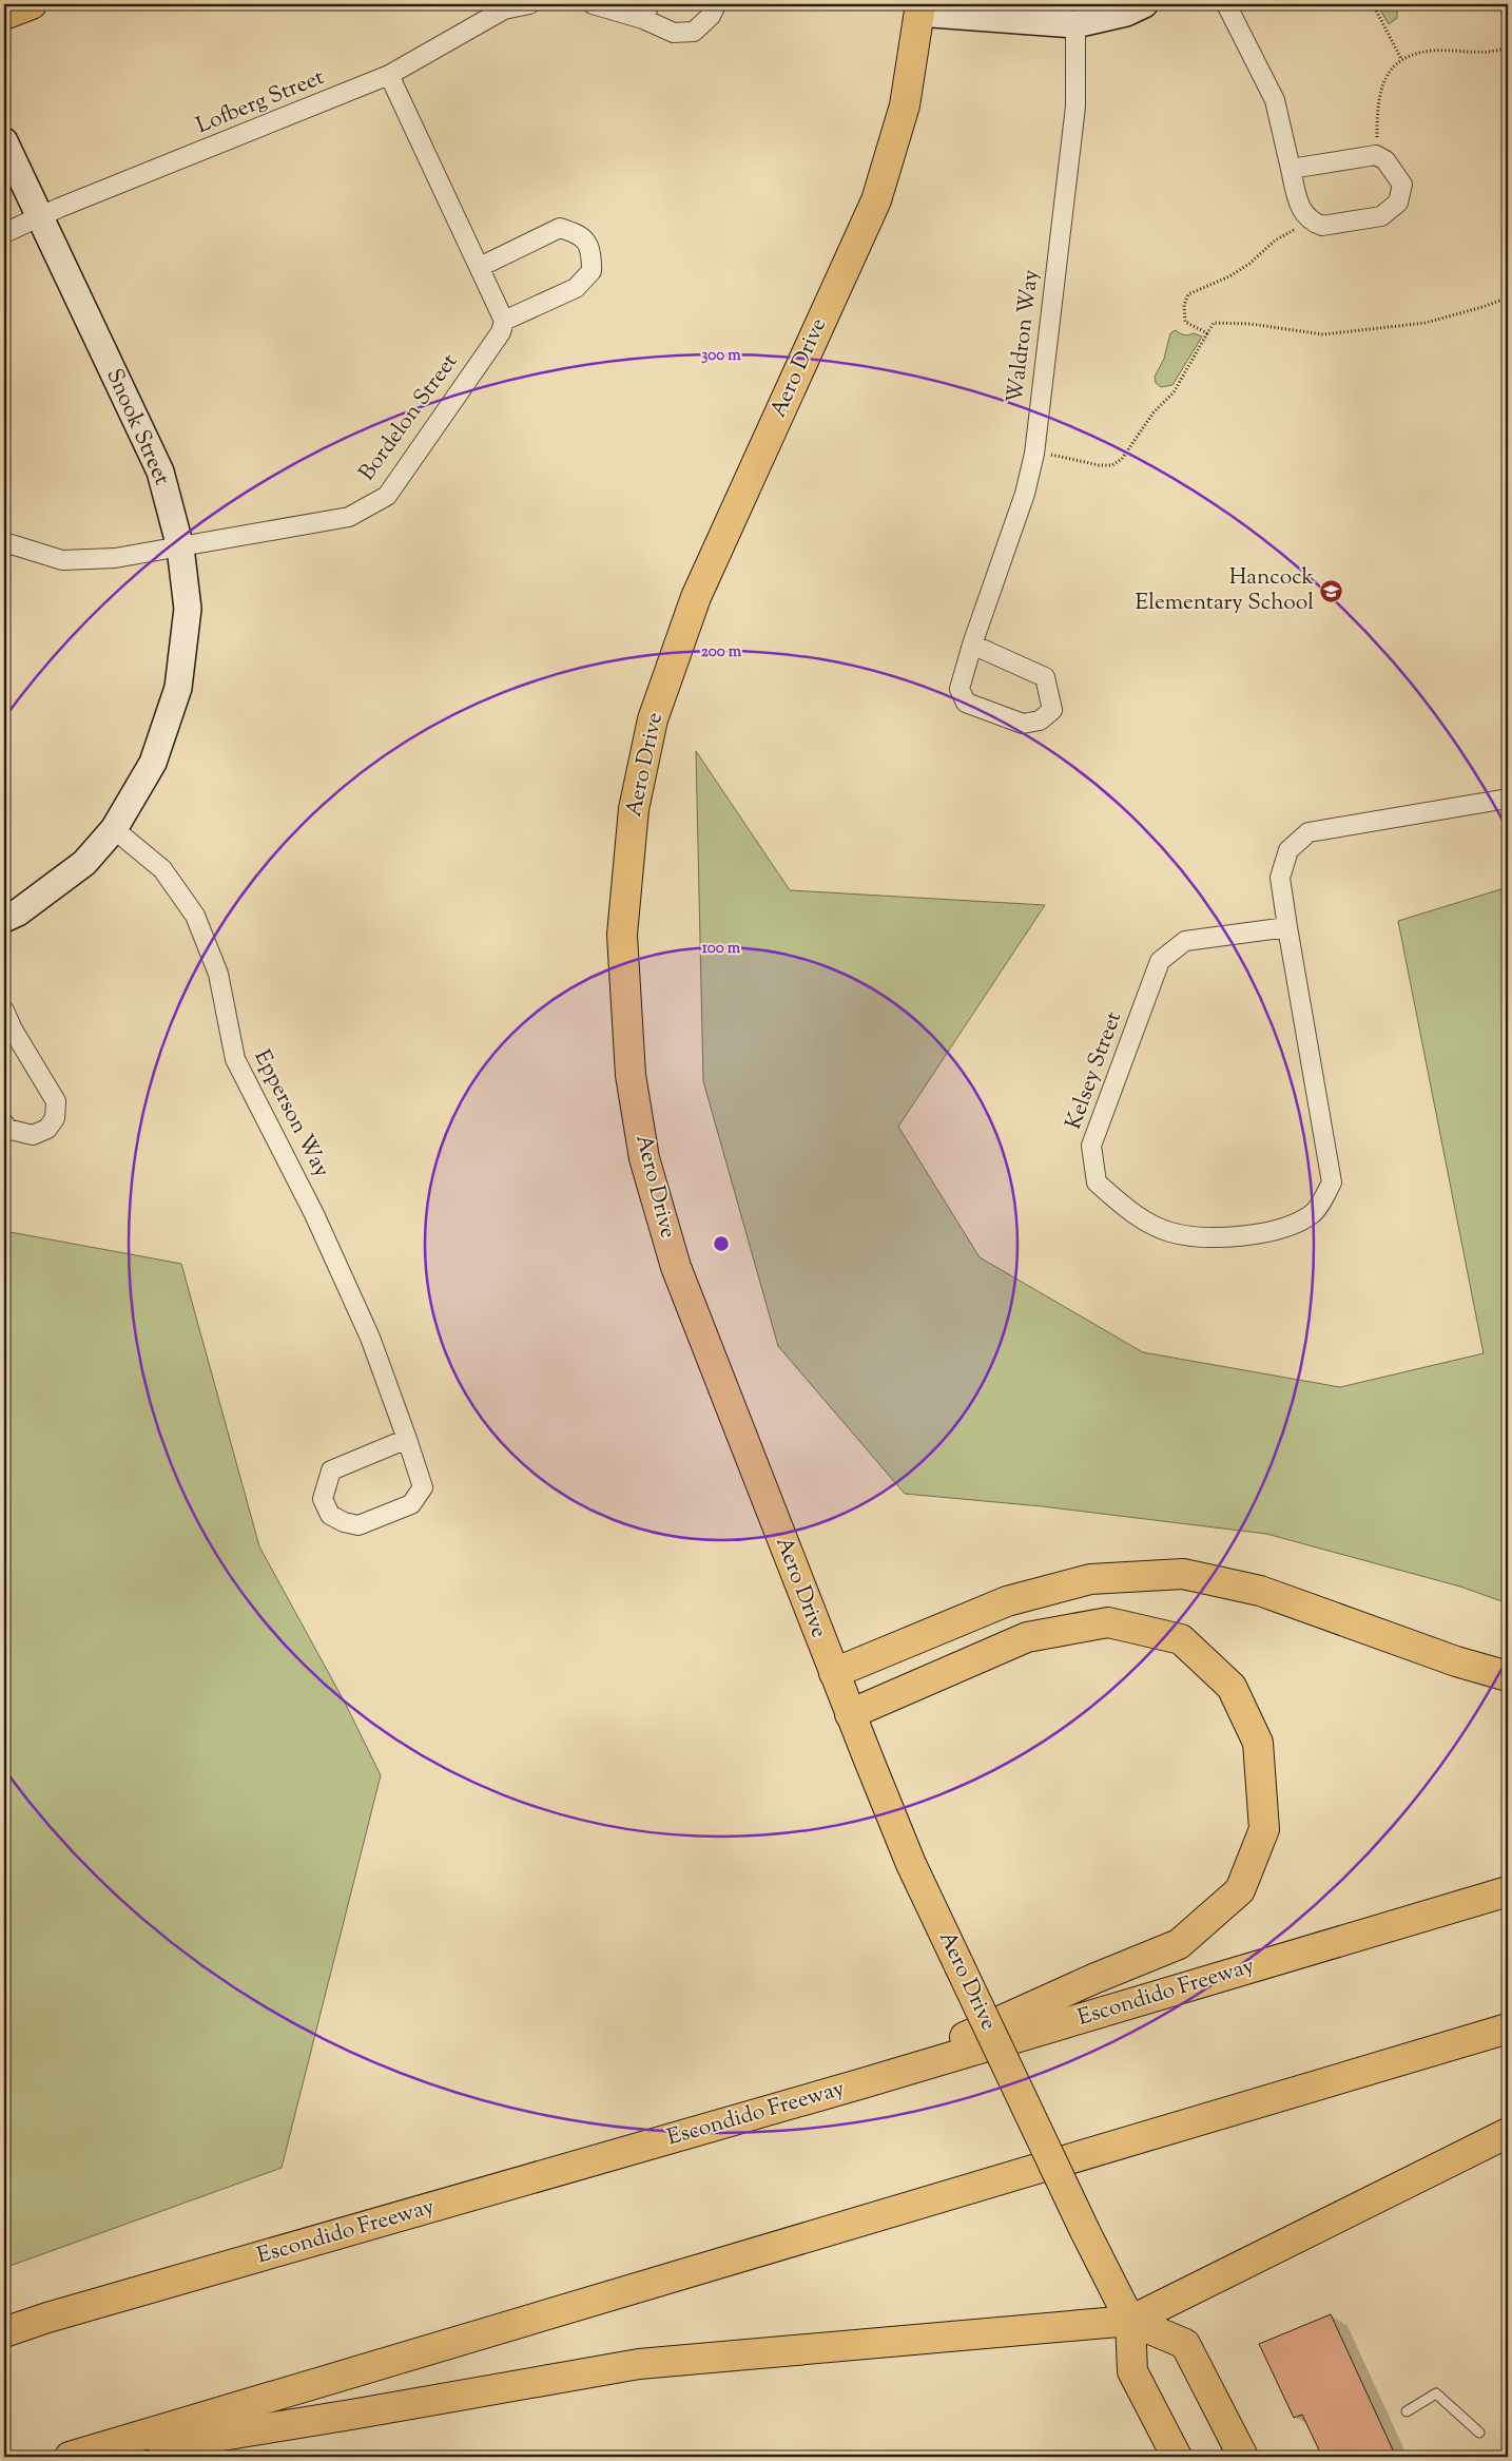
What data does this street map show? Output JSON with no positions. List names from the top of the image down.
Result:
{
  "streets": {
    "main road": ["Aero Drive", "Escondido Freeway"],
    "street": [
      "Lofberg Street",
      "Waldron Way",
      "Bordelon Street",
      "Snook Street",
      "Kelsey Street",
      "Epperson Way"
    ]
  },
  "crossings": [
    ["Lofberg Street", "Snook Street"],
    ["Bordelon Street", "Snook Street"],
    ["Snook Street", "Epperson Way"]
  ],
  "places": {
    "school or university": ["Hancock Elementary School"]
  },
  "rings": ["300 m", "200 m", "100 m"]
}
